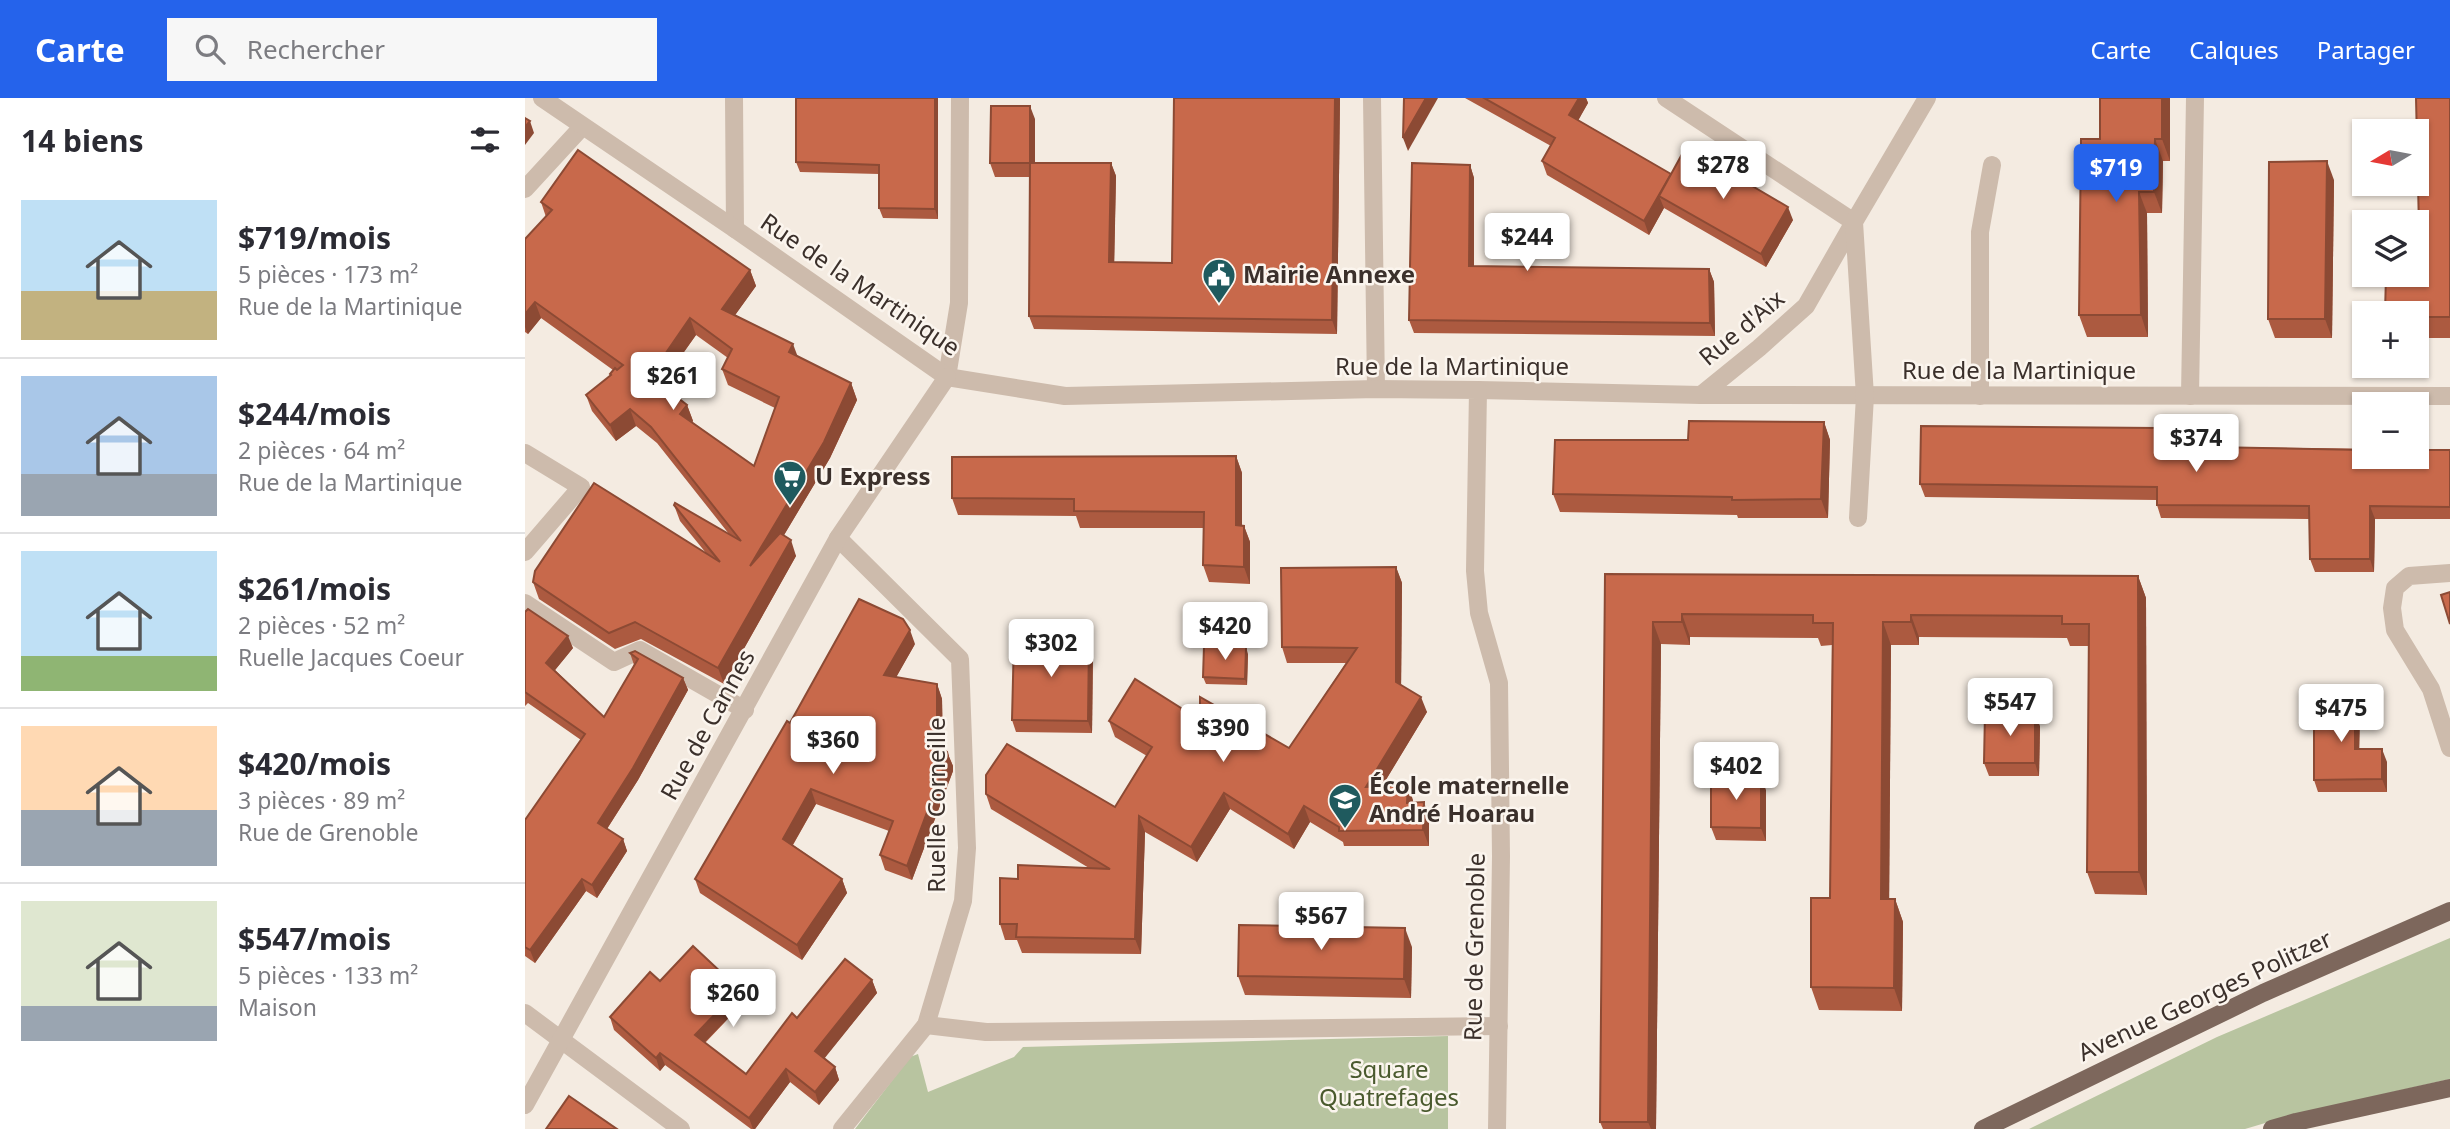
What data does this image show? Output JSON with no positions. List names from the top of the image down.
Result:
{
  "streets": {
    "main road": ["Avenue Georges Politzer"],
    "street": [
      "Rue de la Martinique",
      "Rue d'Aix",
      "Rue de Cannes",
      "Ruelle Corneille",
      "Rue de Grenoble"
    ]
  },
  "crossings": [
    ["Rue de la Martinique", "Rue d'Aix"],
    ["Rue de la Martinique", "Rue de Cannes"],
    ["Rue de la Martinique", "Rue de Grenoble"],
    ["Rue de Cannes", "Ruelle Corneille"]
  ],
  "parks": ["Square Quatrefages"],
  "places": {
    "public building": ["Mairie Annexe"],
    "supermarket": ["U Express"],
    "school or university": ["École maternelle André Hoarau"]
  },
  "north": "left",
  "page": {
    "header": "Carte",
    "search": "Rechercher",
    "nav": ["Carte", "Calques", "Partager"],
    "heading": "14 biens",
    "map_buttons": ["+", "−"],
    "price": [
      "$278",
      "$719",
      "$244",
      "$261",
      "$374",
      "$420",
      "$302",
      "$547",
      "$475",
      "$390",
      "$360",
      "$402",
      "$567",
      "$260"
    ],
    "list": [
      {
        "name": "$719/mois",
        "note": "5 pièces · 173 m² · Rue de la Martinique"
      },
      {
        "name": "$244/mois",
        "note": "2 pièces · 64 m² · Rue de la Martinique"
      },
      {
        "name": "$261/mois",
        "note": "2 pièces · 52 m² · Ruelle Jacques Coeur"
      },
      {
        "name": "$420/mois",
        "note": "3 pièces · 89 m² · Rue de Grenoble"
      },
      {
        "name": "$547/mois",
        "note": "5 pièces · 133 m² · Maison"
      }
    ]
  }
}
